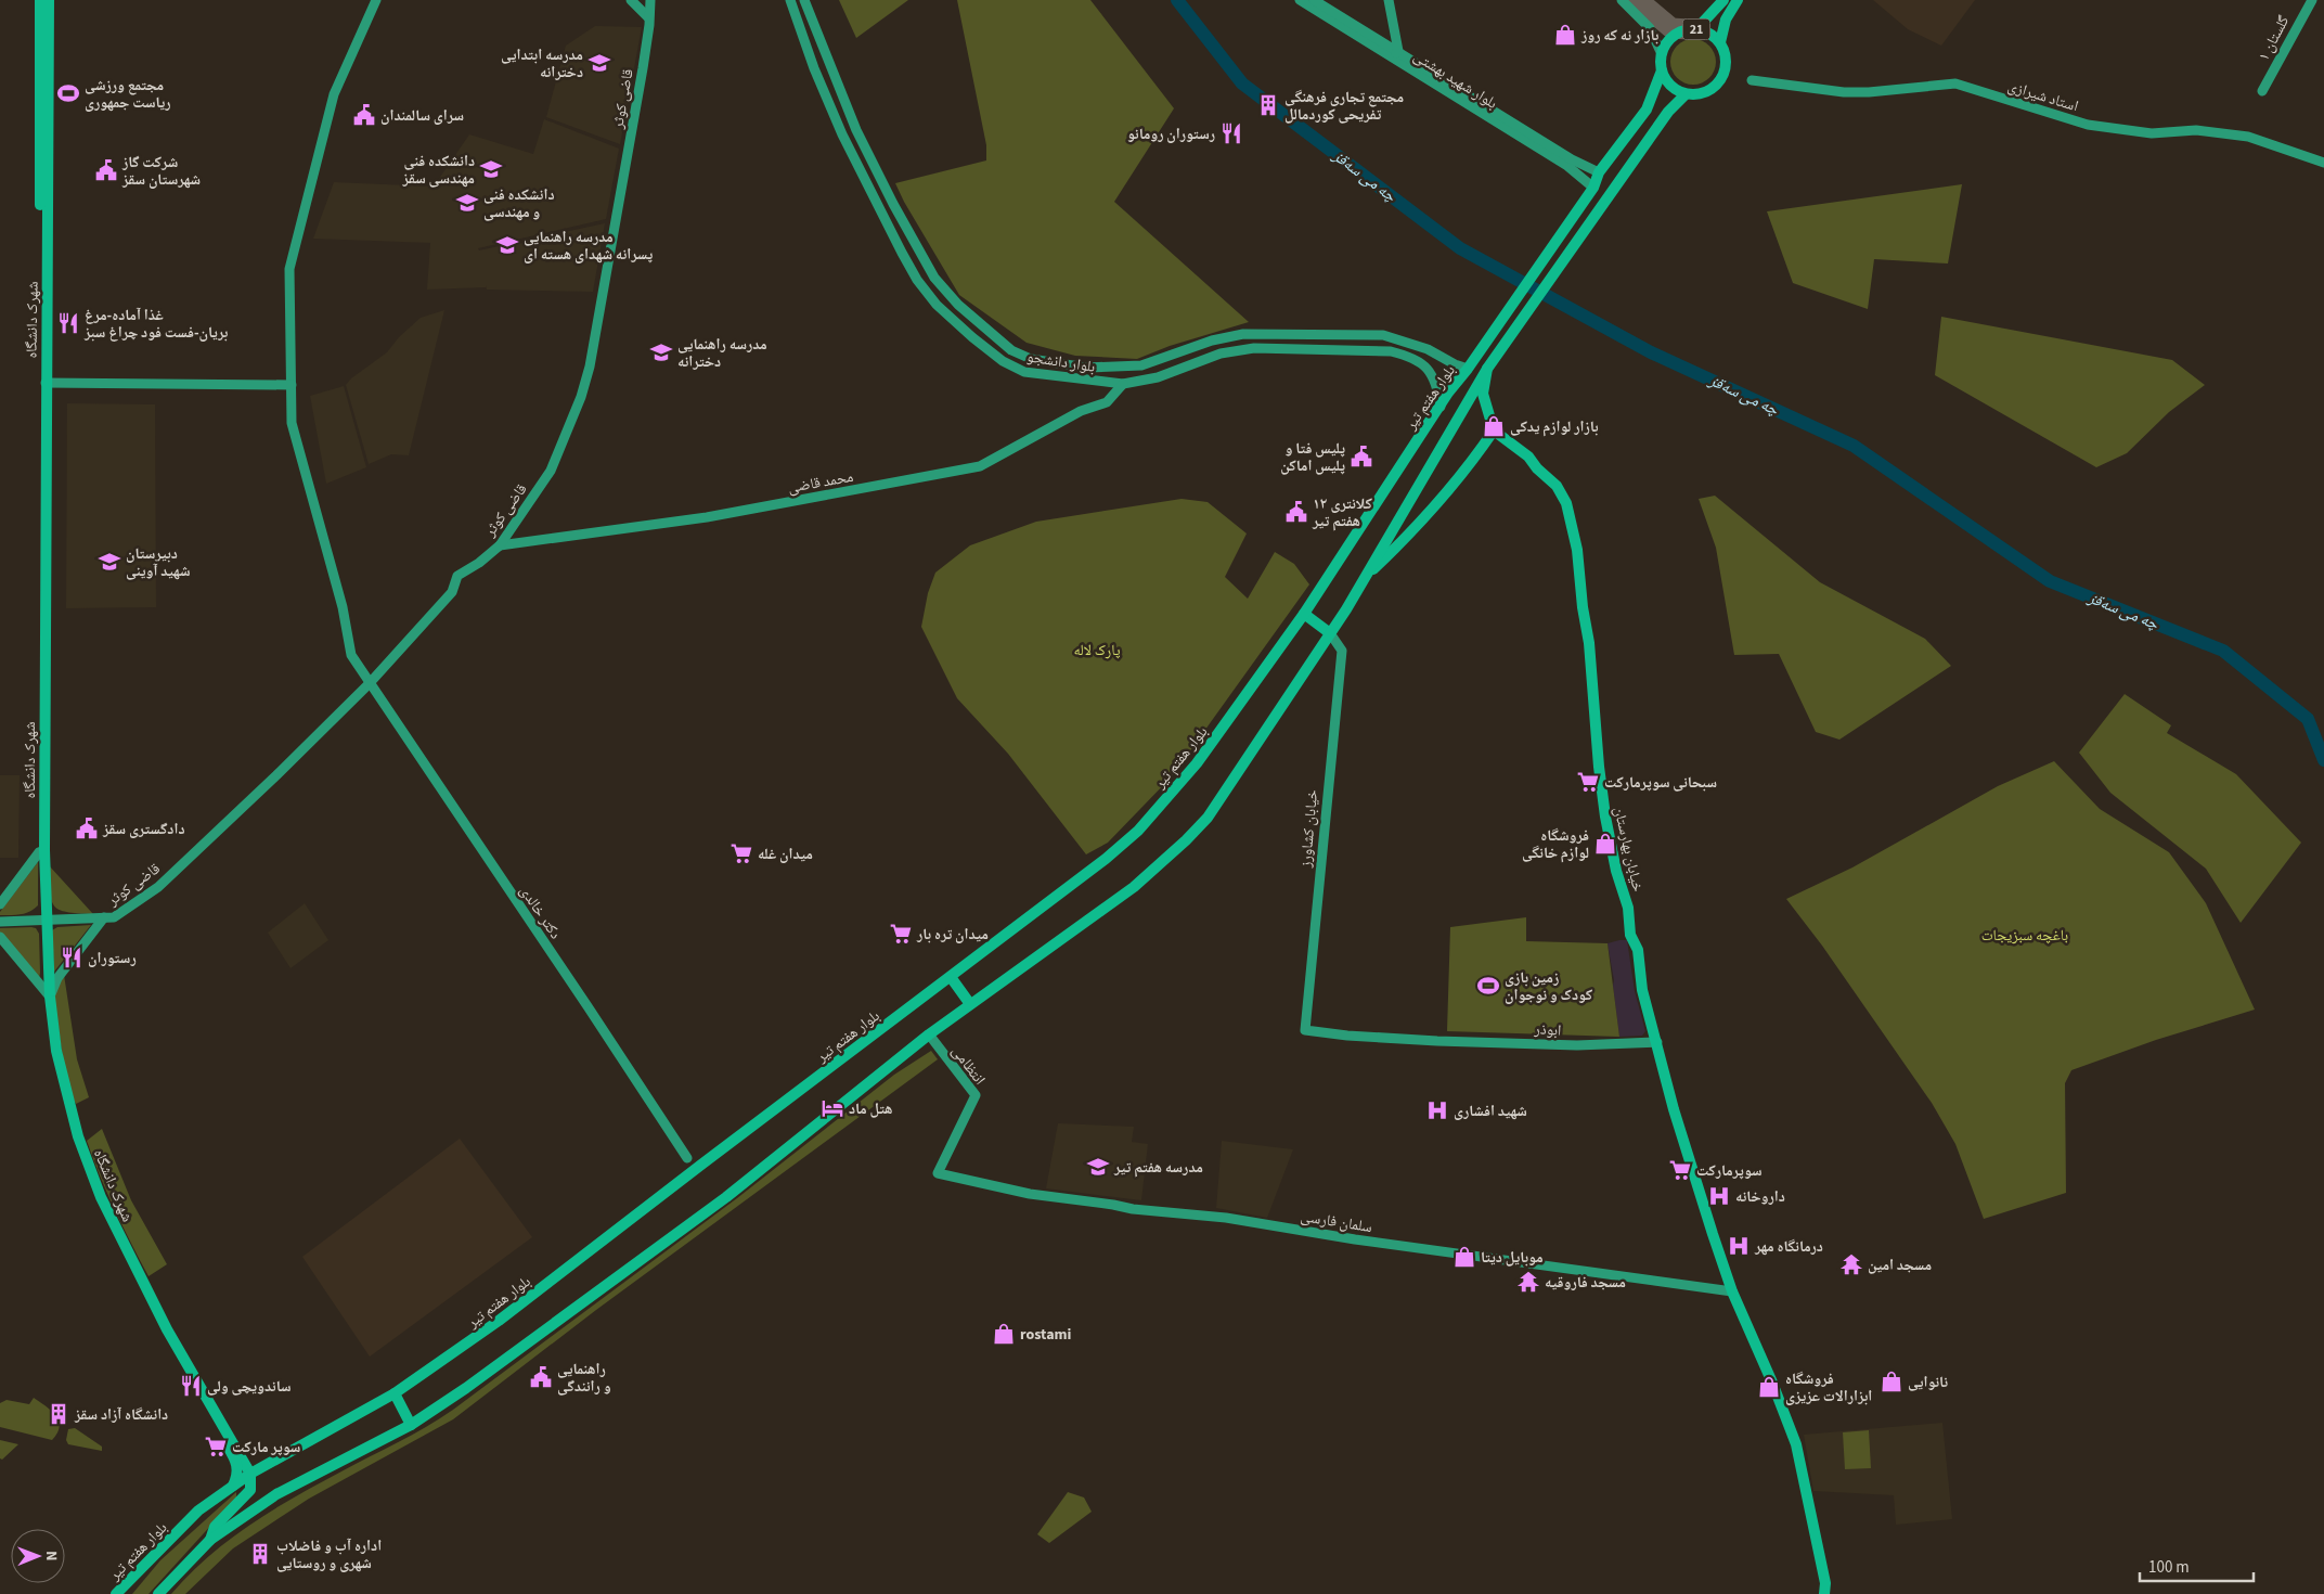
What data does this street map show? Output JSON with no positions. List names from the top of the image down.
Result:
{
  "streets": {
    "main road": [
      "21",
      "گلستان ۱",
      "بلوار شهید بهشتی",
      "استاد شیرازی",
      "قاضی کوثر",
      "شهرک دانشگاه",
      "بلوار دانشجو",
      "بلوار هفتم تیر",
      "محمد قاضی",
      "خیابان کشاورز",
      "خیابان بهارستان",
      "دکتر خالدی",
      "ابوذر",
      "انتظامی",
      "سلمان فارسی"
    ]
  },
  "crossings": [
    ["21", "بلوار هفتم تیر"],
    ["بلوار شهید بهشتی", "بلوار هفتم تیر"],
    ["قاضی کوثر", "شهرک دانشگاه"],
    ["قاضی کوثر", "محمد قاضی"],
    ["قاضی کوثر", "دکتر خالدی"],
    ["شهرک دانشگاه", "بلوار هفتم تیر"],
    ["بلوار دانشجو", "بلوار هفتم تیر"],
    ["بلوار دانشجو", "محمد قاضی"],
    ["خیابان کشاورز", "ابوذر"],
    ["خیابان بهارستان", "ابوذر"],
    ["خیابان بهارستان", "سلمان فارسی"],
    ["انتظامی", "سلمان فارسی"]
  ],
  "water": ["چە می سەقز"],
  "parks": ["پارک لاله", "باغچه سبزیجات"],
  "places": {
    "shop": [
      "بازار نه که روز",
      "بازار لوازم یدکی",
      "فروشگاه لوازم خانگی",
      "موبایل دیتا",
      "rostami",
      "نانوایی",
      "فروشگاه ابزارالات عزیزی"
    ],
    "school or university": [
      "مدرسه ابتدایی دخترانه",
      "دانشکده فنی مهندسی سقز",
      "دانشکده فنی و مهندسی",
      "مدرسه راهنمایی پسرانه شهدای هسته ای",
      "مدرسه راهنمایی دخترانه",
      "دبیرستان شهید آوینی",
      "مدرسه هفتم تیر"
    ],
    "sports": ["مجتمع ورزشی ریاست جمهوری", "زمین بازی کودک و نوجوان"],
    "building": ["مجتمع تجاری فرهنگی تفریحی کوردمالل", "دانشگاه آزاد سقز", "اداره آب و فاضلاب شهری و روستایی"],
    "public building": [
      "سرای سالمندان",
      "شرکت گاز شهرستان سقز",
      "پلیس فتا و پلیس اماکن",
      "کلانتری ۱۲ هفتم تیر",
      "دادگستری سقز",
      "راهنمایی و رانندگی"
    ],
    "restaurant": [
      "رستوران رومانو",
      "غذا آماده-مرغ بریان-فست فود چراغ سبز",
      "رستوران",
      "ساندویچی ولی"
    ],
    "supermarket": [
      "سبحانی سوپرمارکت",
      "میدان غله",
      "میدان تره بار",
      "سوپرمارکت",
      "سوپر مارکت"
    ],
    "hotel": ["هتل ماد"],
    "hospital": ["شهید افشاری", "داروخانه", "درمانگاه مهر"],
    "temple": ["مسجد امین", "مسجد فاروقیه"]
  },
  "scale_bar": "100 m",
  "north": "right"
}
